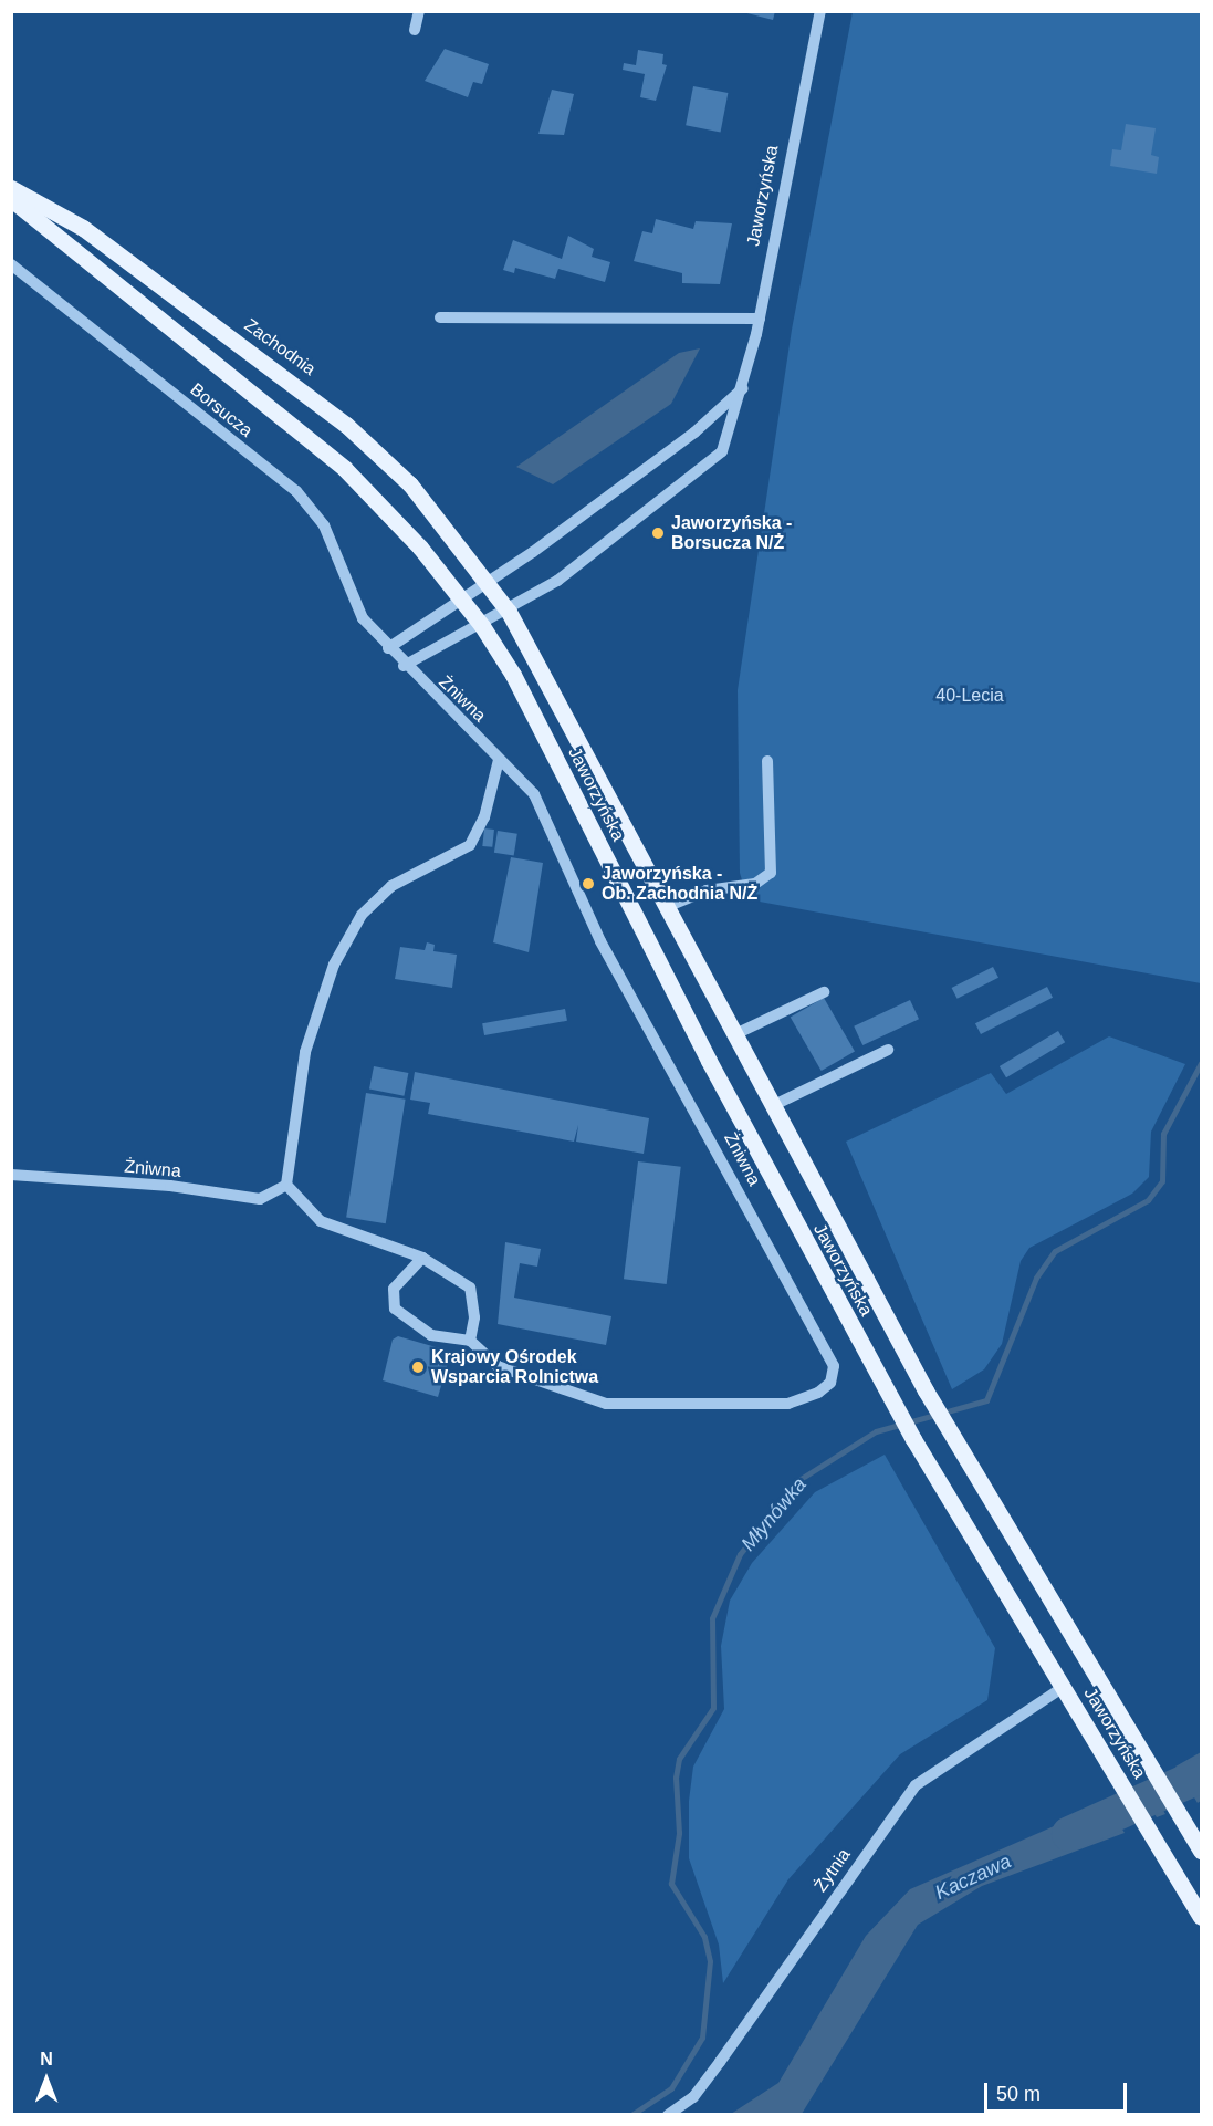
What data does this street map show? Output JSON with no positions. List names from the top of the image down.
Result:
{
  "streets": {
    "main road": ["Jaworzyńska", "Zachodnia"],
    "street": ["Borsucza", "Żniwna", "Żytnia"]
  },
  "crossings": [
    ["Jaworzyńska", "Zachodnia"],
    ["Jaworzyńska", "Żytnia"],
    ["Borsucza", "Żniwna"]
  ],
  "water": ["Młynówka", "Kaczawa"],
  "parks": ["40-Lecia"],
  "places": ["Jaworzyńska - Borsucza N/Ż", "Jaworzyńska - Ob. Zachodnia N/Ż", "Krajowy Ośrodek Wsparcia Rolnictwa"],
  "scale_bar": "50 m",
  "north": "top"
}
